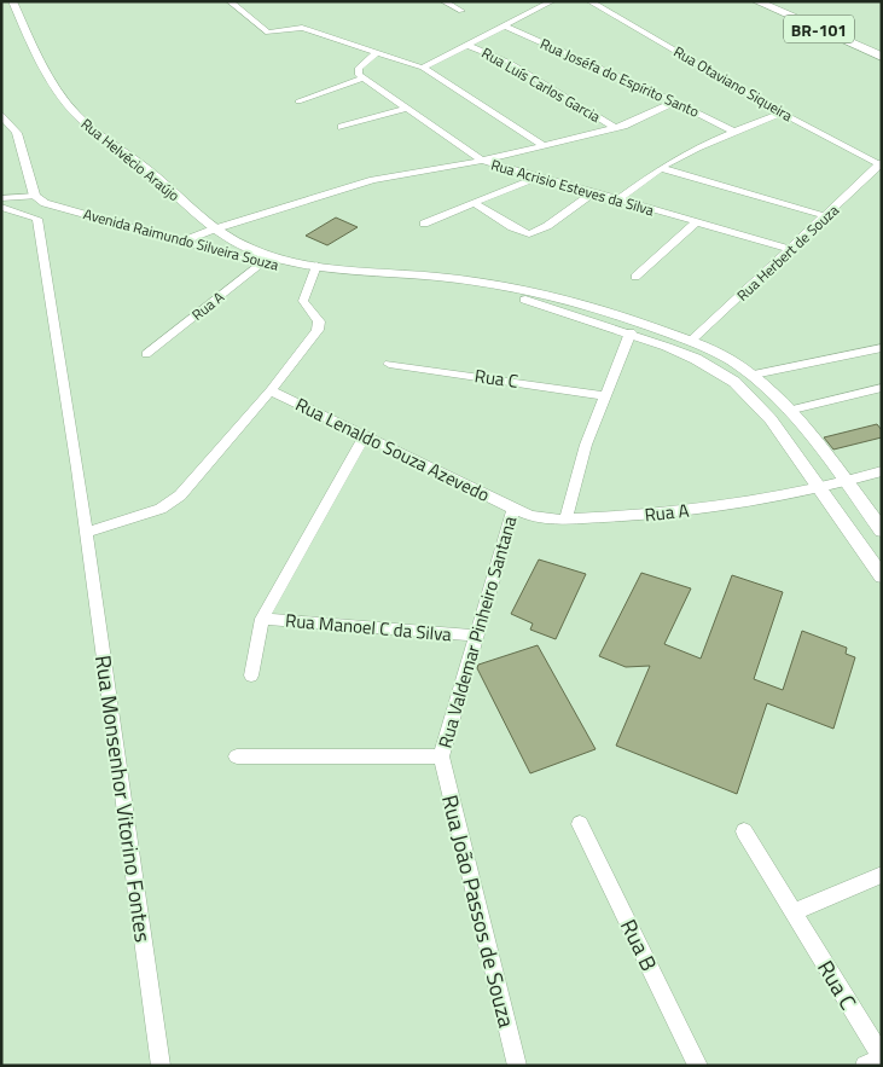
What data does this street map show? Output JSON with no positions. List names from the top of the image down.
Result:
{
  "streets": {
    "highway": ["BR-101"],
    "street": [
      "Rua Joséfa do Espírito Santo",
      "Rua Otaviano Siqueira",
      "Rua Luís Carlos Garcia",
      "Rua Helvécio Araújo",
      "Rua Acrisio Esteves da Silva",
      "Avenida Raimundo Silveira Souza",
      "Rua Herbert de Souza",
      "Rua A",
      "Rua C",
      "Rua Lenaldo Souza Azevedo",
      "Rua Manoel C da Silva",
      "Rua Valdemar Pinheiro Santana",
      "Rua Monsenhor Vitorino Fontes",
      "Rua João Passos de Souza",
      "Rua B"
    ]
  },
  "crossings": [
    ["Rua Otaviano Siqueira", "Rua Herbert de Souza"],
    ["Rua Helvécio Araújo", "Rua Acrisio Esteves da Silva"],
    ["Rua Helvécio Araújo", "Avenida Raimundo Silveira Souza"],
    ["Rua Helvécio Araújo", "Rua A"],
    ["Rua Acrisio Esteves da Silva", "Avenida Raimundo Silveira Souza"],
    ["Rua Acrisio Esteves da Silva", "Rua Herbert de Souza"],
    ["Avenida Raimundo Silveira Souza", "Rua Herbert de Souza"],
    ["Avenida Raimundo Silveira Souza", "Rua A"],
    ["Rua A", "Rua Lenaldo Souza Azevedo"],
    ["Rua A", "Rua Valdemar Pinheiro Santana"],
    ["Rua Lenaldo Souza Azevedo", "Rua Manoel C da Silva"],
    ["Rua Lenaldo Souza Azevedo", "Rua Valdemar Pinheiro Santana"],
    ["Rua Manoel C da Silva", "Rua Valdemar Pinheiro Santana"],
    ["Rua Valdemar Pinheiro Santana", "Rua João Passos de Souza"]
  ]
}
